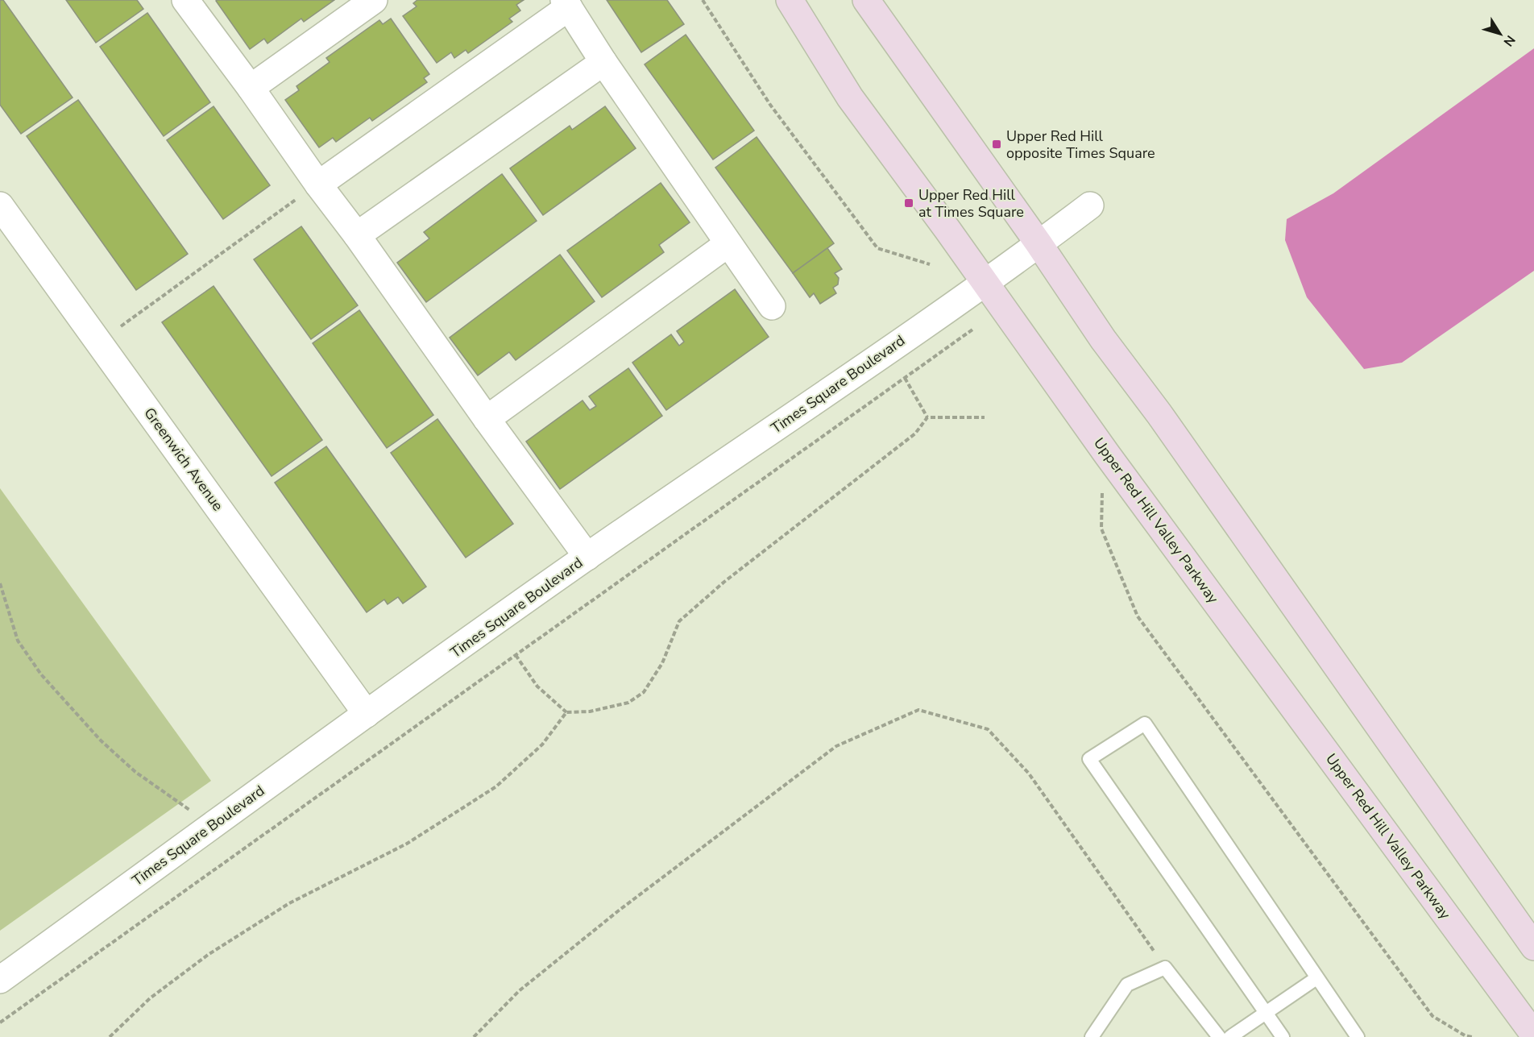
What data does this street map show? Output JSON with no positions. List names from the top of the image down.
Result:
{
  "streets": {
    "main road": ["Upper Red Hill Valley Parkway"],
    "street": ["Times Square Boulevard", "Greenwich Avenue"]
  },
  "crossings": [
    ["Times Square Boulevard", "Greenwich Avenue"],
    ["Times Square Boulevard", "Upper Red Hill Valley Parkway"]
  ],
  "places": {
    "transit": ["Upper Red Hill opposite Times Square", "Upper Red Hill at Times Square"]
  },
  "north": "bottom right"
}
